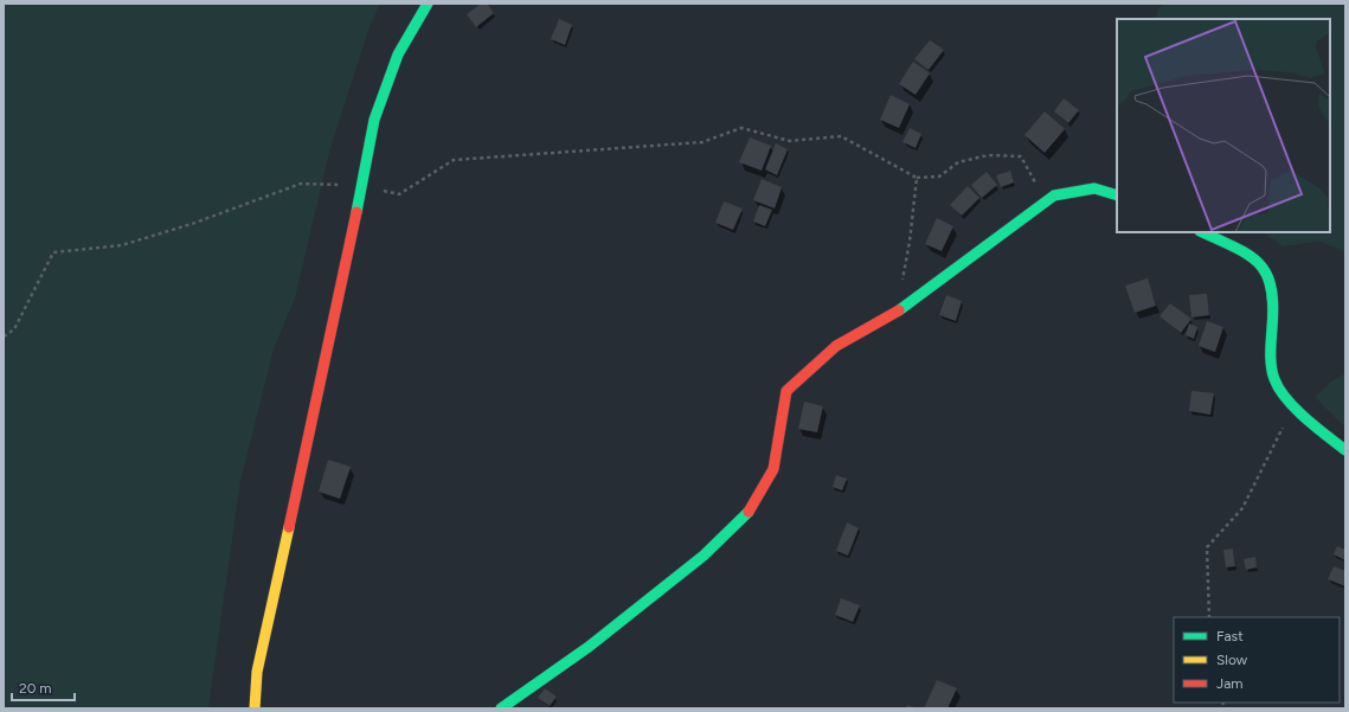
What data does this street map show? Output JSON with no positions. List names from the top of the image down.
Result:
{
  "legend": ["Fast", "Slow", "Jam"],
  "scale_bar": "20 m"
}
